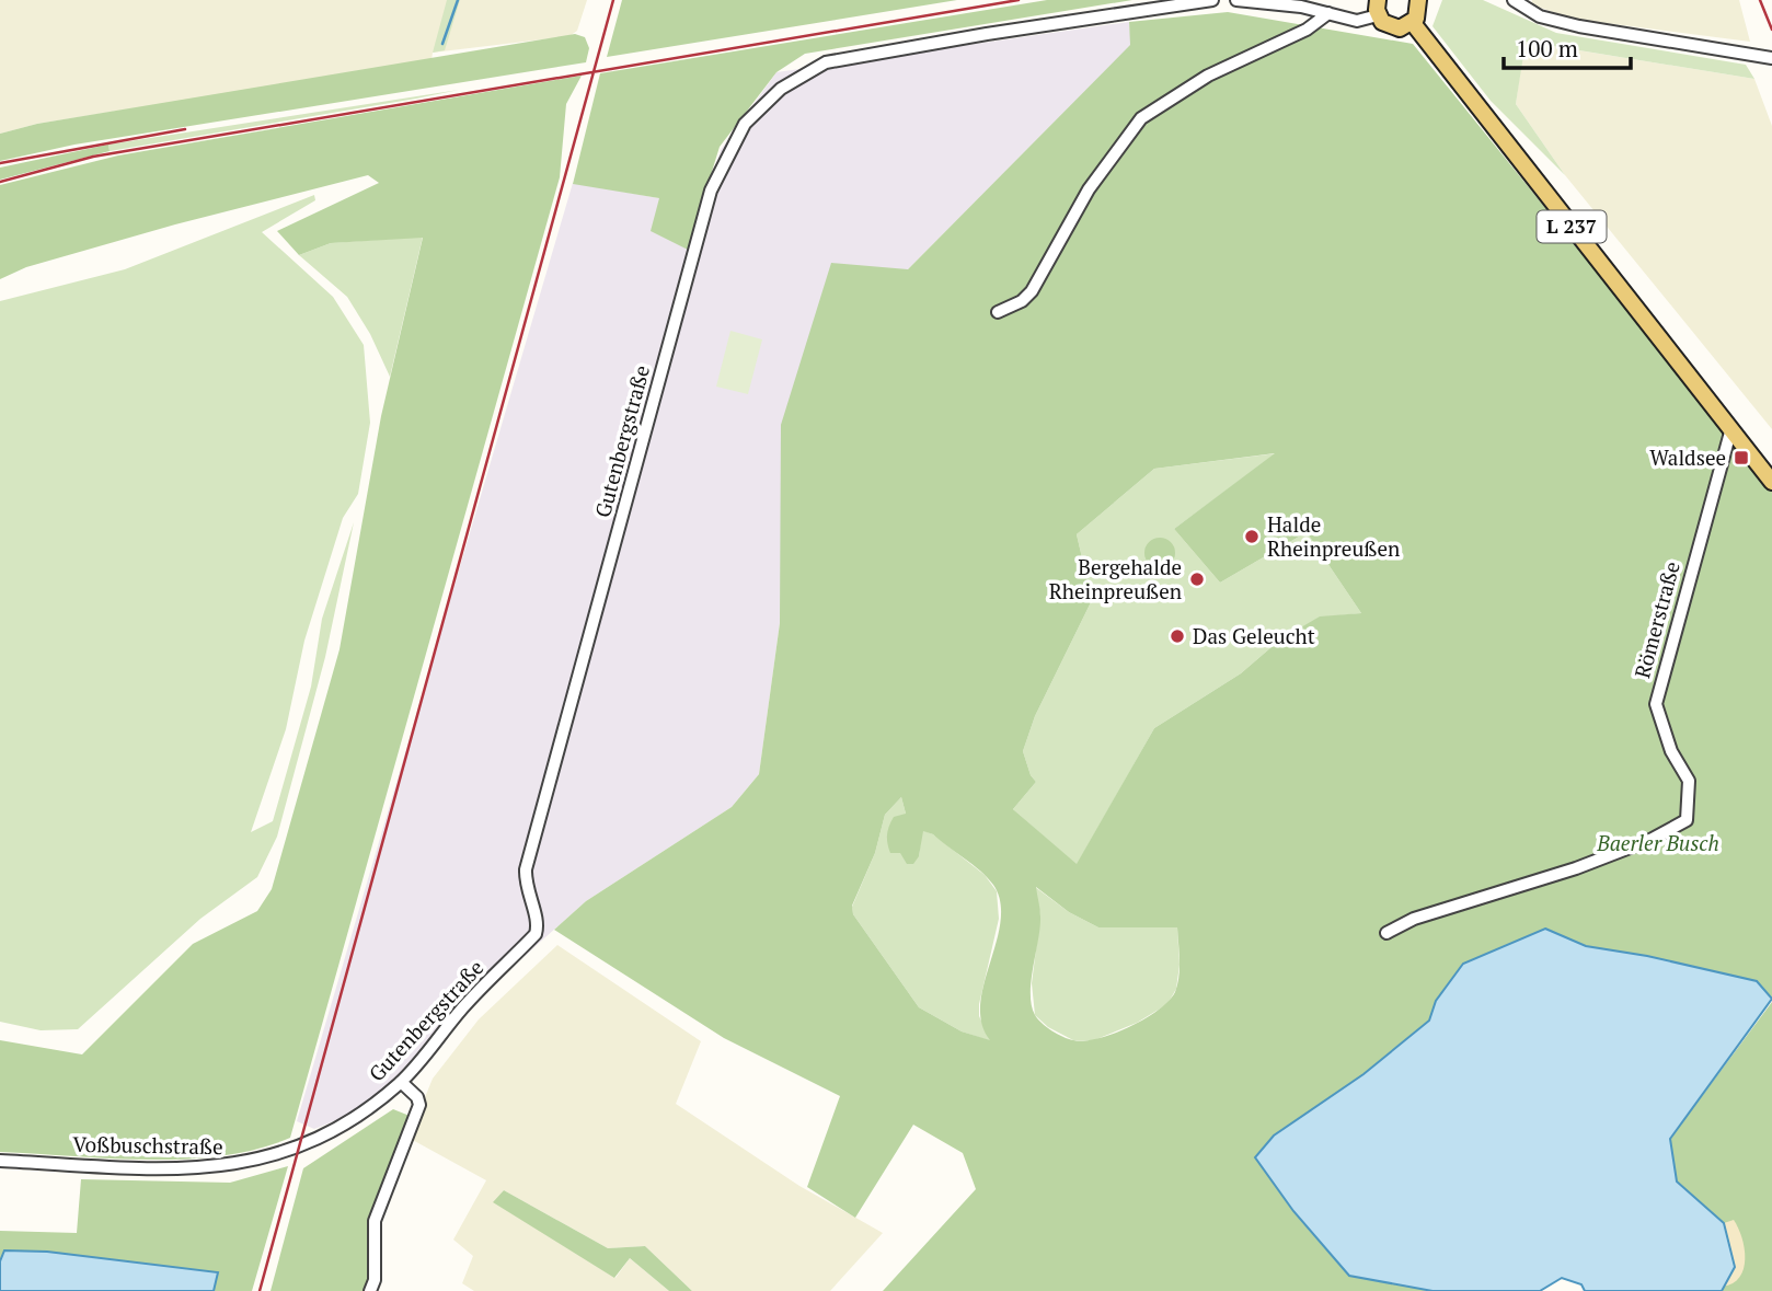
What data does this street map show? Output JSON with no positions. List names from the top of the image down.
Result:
{
  "streets": {
    "main road": ["L 237"],
    "street": ["Gutenbergstraße", "Römerstraße", "Voßbuschstraße"]
  },
  "crossings": [
    ["L 237", "Römerstraße"],
    ["Gutenbergstraße", "Voßbuschstraße"]
  ],
  "parks": ["Baerler Busch"],
  "places": {
    "transit": ["Waldsee"],
    "other": ["Halde Rheinpreußen", "Bergehalde Rheinpreußen", "Das Geleucht"]
  },
  "scale_bar": "100 m"
}
